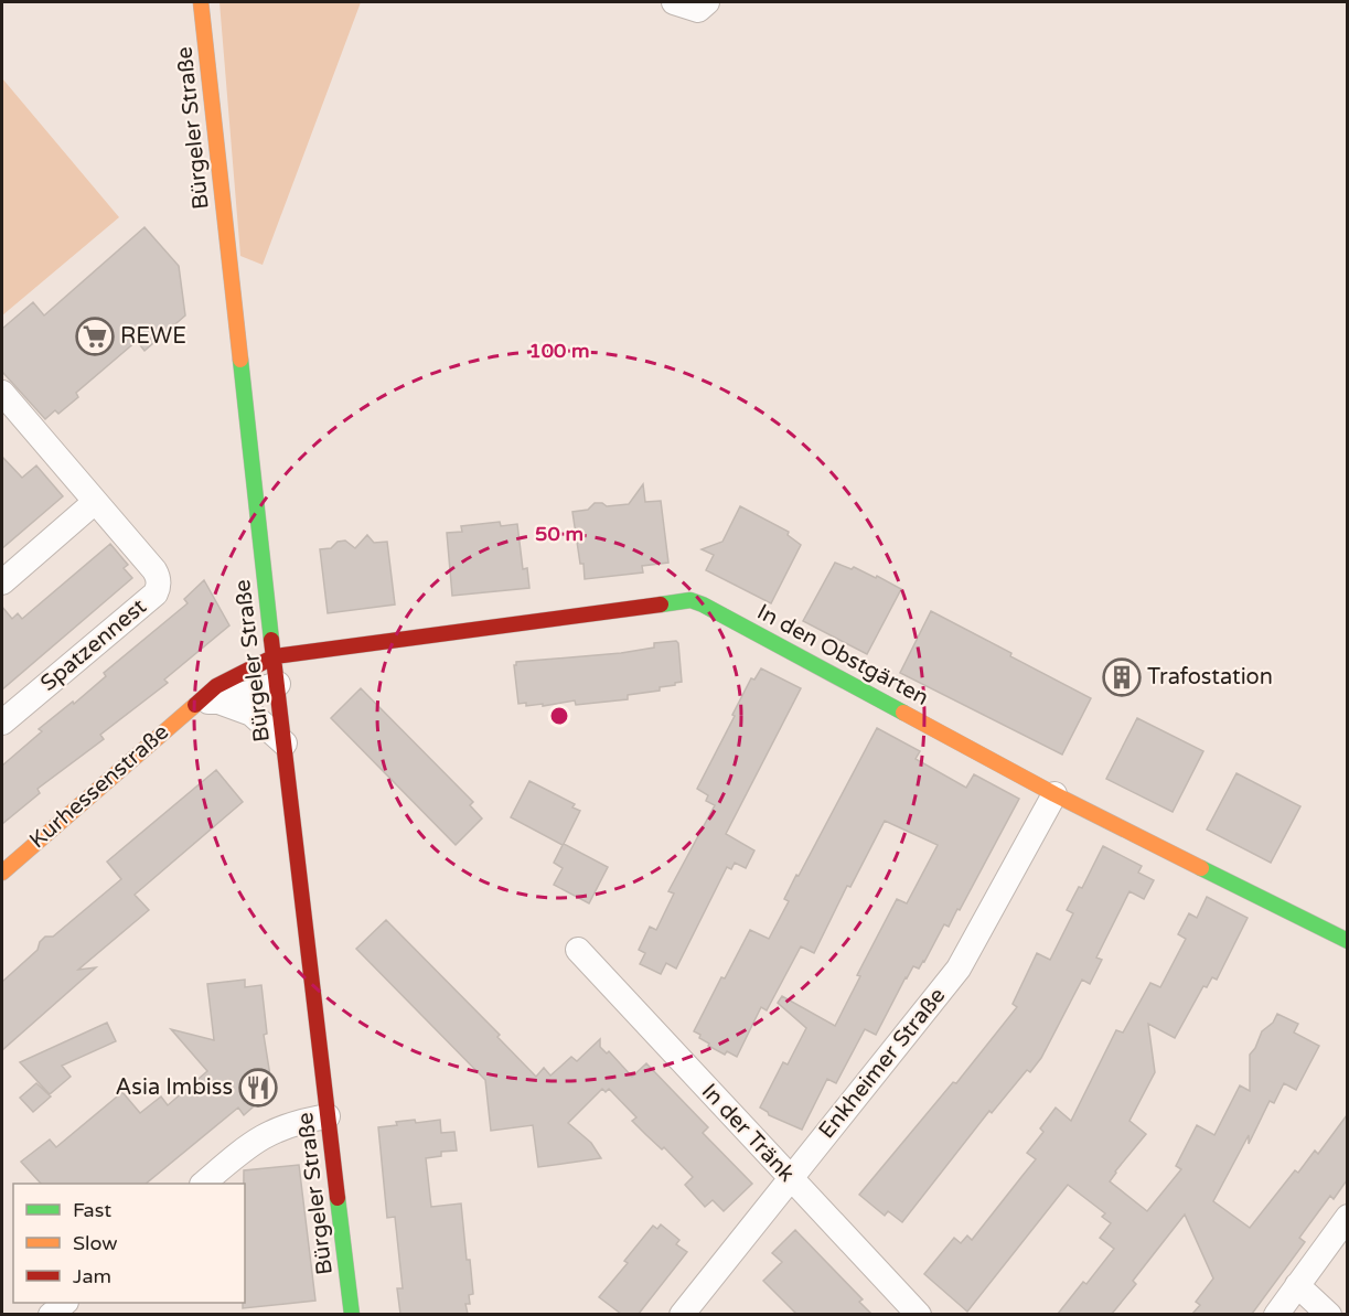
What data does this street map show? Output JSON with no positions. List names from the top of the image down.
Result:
{
  "streets": {
    "street": [
      "Bürgeler Straße",
      "Spatzennest",
      "In den Obstgärten",
      "Kurhessenstraße",
      "Enkheimer Straße",
      "In der Tränk"
    ]
  },
  "crossings": [
    ["Bürgeler Straße", "In den Obstgärten"],
    ["Bürgeler Straße", "Kurhessenstraße"],
    ["In den Obstgärten", "Kurhessenstraße"],
    ["In den Obstgärten", "Enkheimer Straße"],
    ["Enkheimer Straße", "In der Tränk"]
  ],
  "places": {
    "supermarket": ["REWE"],
    "building": ["Trafostation"],
    "restaurant": ["Asia Imbiss"]
  },
  "legend": ["Fast", "Slow", "Jam"],
  "rings": ["100 m", "50 m"]
}
